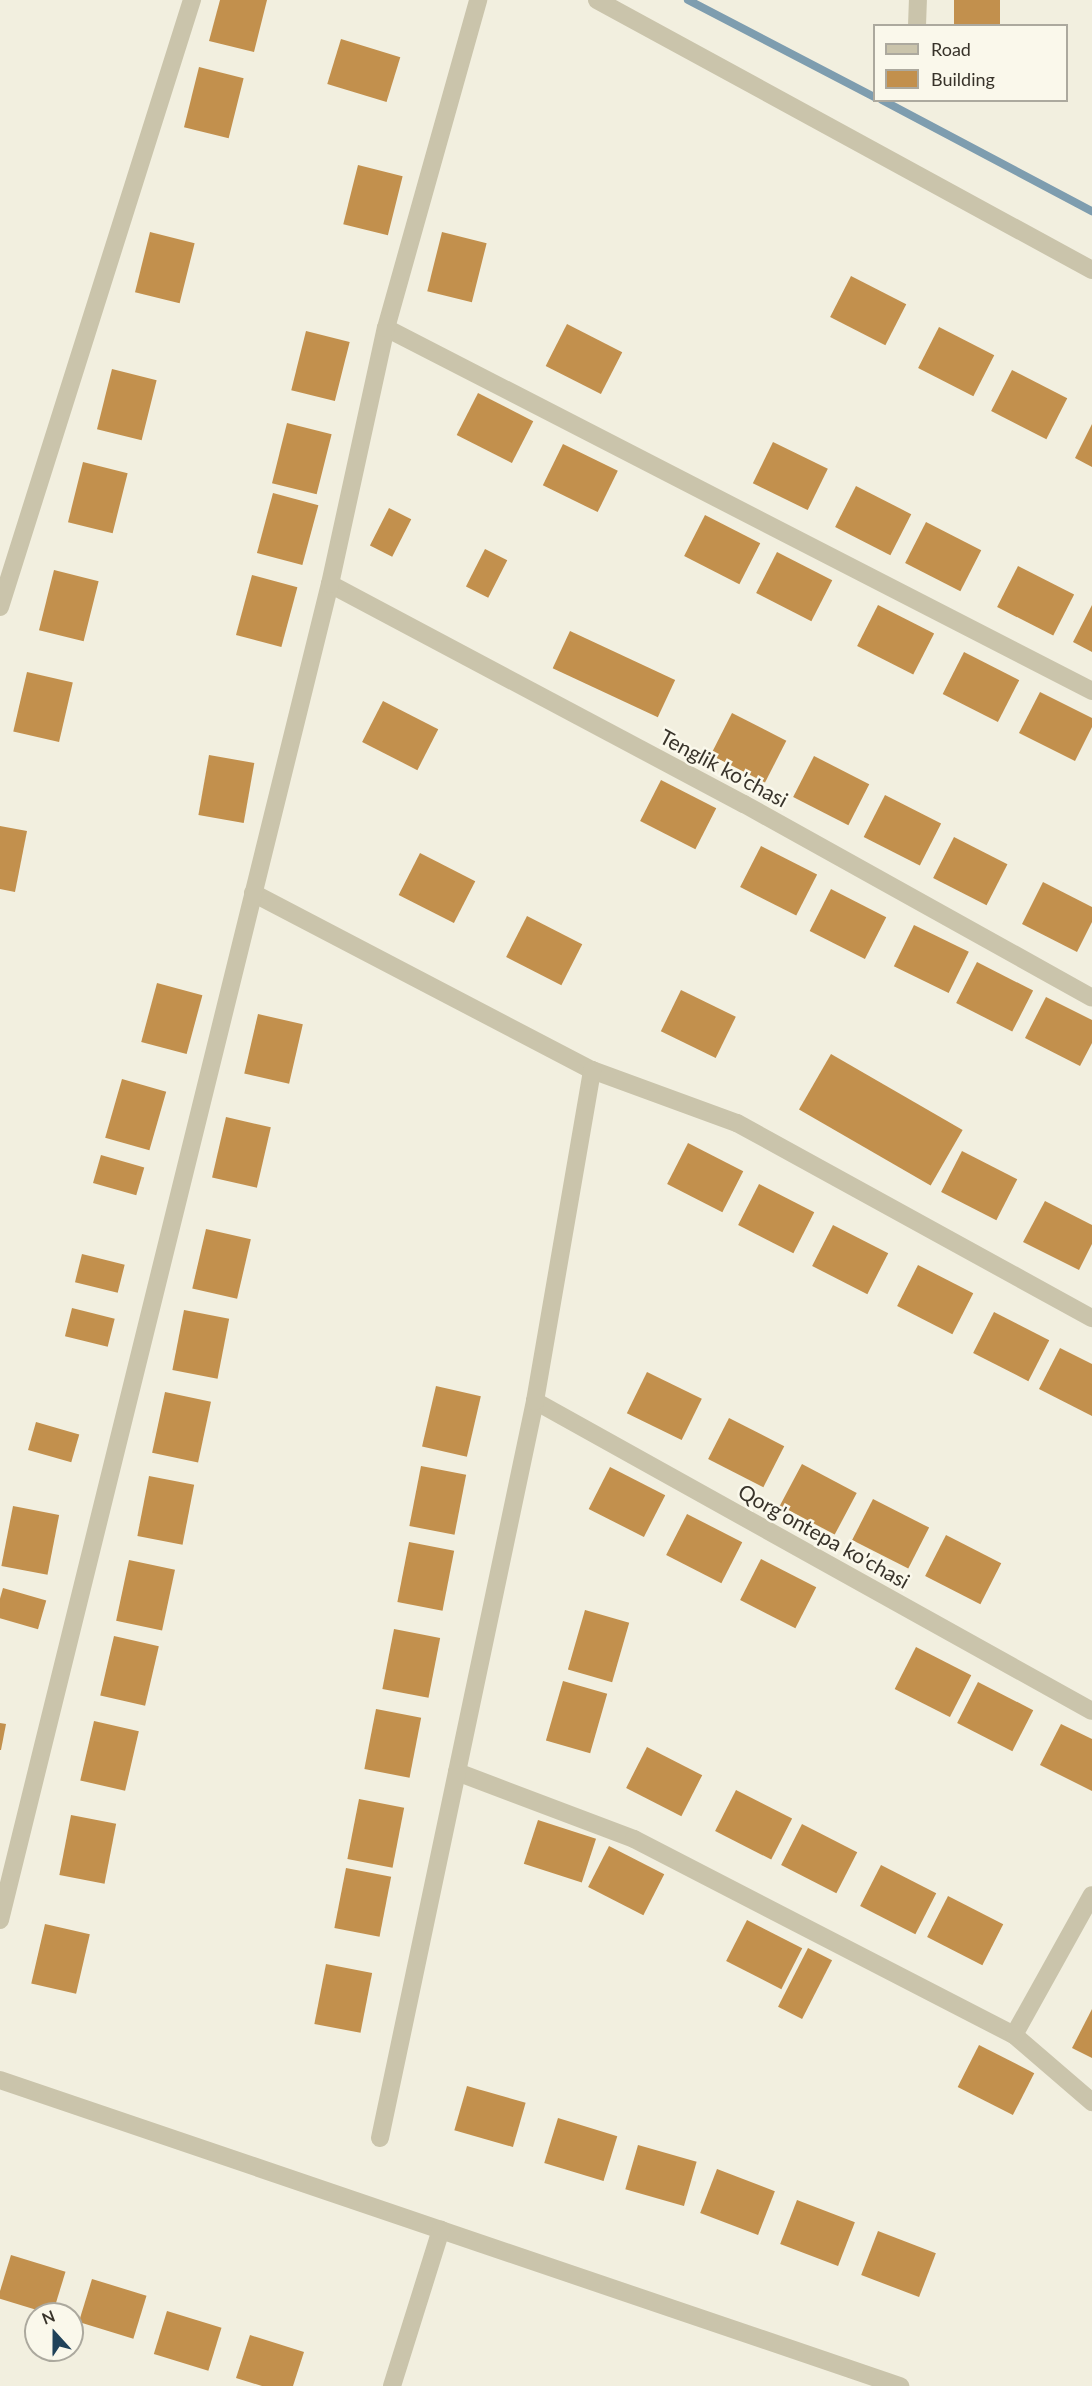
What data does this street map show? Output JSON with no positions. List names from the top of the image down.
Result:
{
  "streets": {
    "street": ["Tenglik ko'chasi", "Qorg'ontepa ko'chasi"]
  },
  "legend": ["Road", "Building"],
  "north": "top"
}
